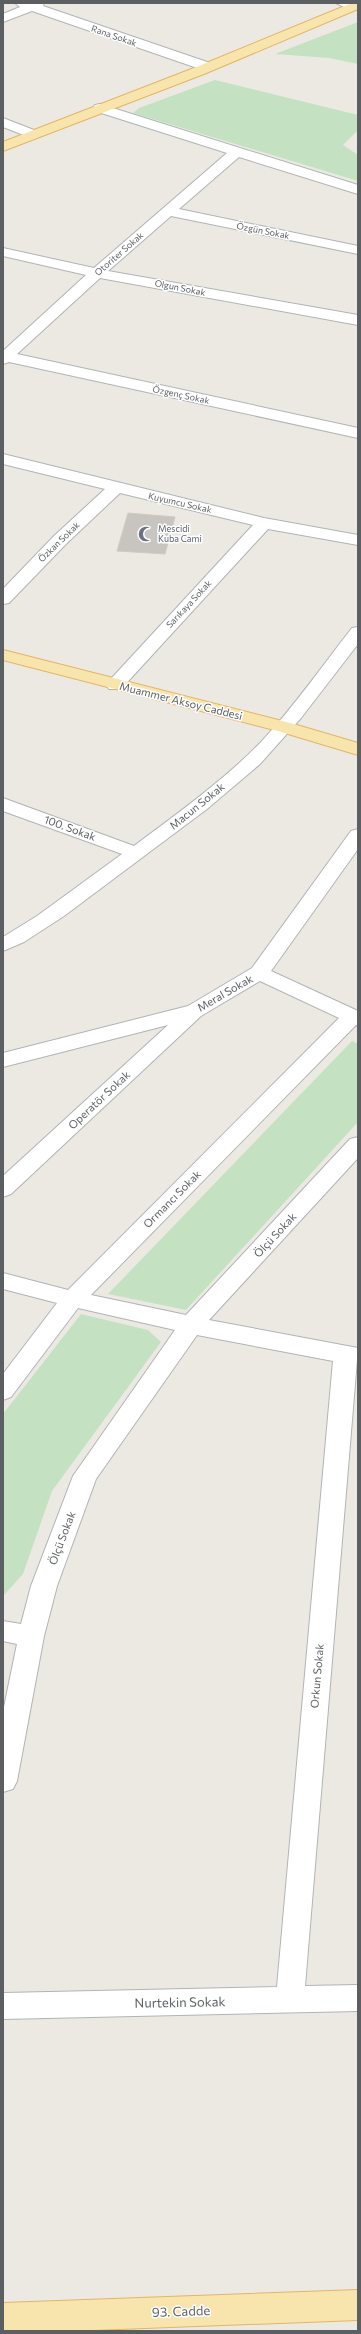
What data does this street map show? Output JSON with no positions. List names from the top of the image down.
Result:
{
  "streets": {
    "main road": ["Muammer Aksoy Caddesi", "93. Cadde"],
    "street": [
      "Rana Sokak",
      "Özgün Sokak",
      "Otoriter Sokak",
      "Olgun Sokak",
      "Özgenç Sokak",
      "Kuyumcu Sokak",
      "Özkan Sokak",
      "Sarıkaya Sokak",
      "Macun Sokak",
      "100. Sokak",
      "Meral Sokak",
      "Operatör Sokak",
      "Ormancı Sokak",
      "Ölçü Sokak",
      "Orkun Sokak",
      "Nurtekin Sokak"
    ]
  },
  "crossings": [
    ["Özgün Sokak", "Otoriter Sokak"],
    ["Otoriter Sokak", "Olgun Sokak"],
    ["Otoriter Sokak", "Özgenç Sokak"],
    ["Kuyumcu Sokak", "Özkan Sokak"],
    ["Kuyumcu Sokak", "Sarıkaya Sokak"],
    ["Sarıkaya Sokak", "Muammer Aksoy Caddesi"],
    ["Muammer Aksoy Caddesi", "Macun Sokak"],
    ["Macun Sokak", "100. Sokak"],
    ["Meral Sokak", "Operatör Sokak"],
    ["Orkun Sokak", "Nurtekin Sokak"]
  ],
  "places": {
    "mosque": ["Mescidi Kuba Cami"]
  }
}
